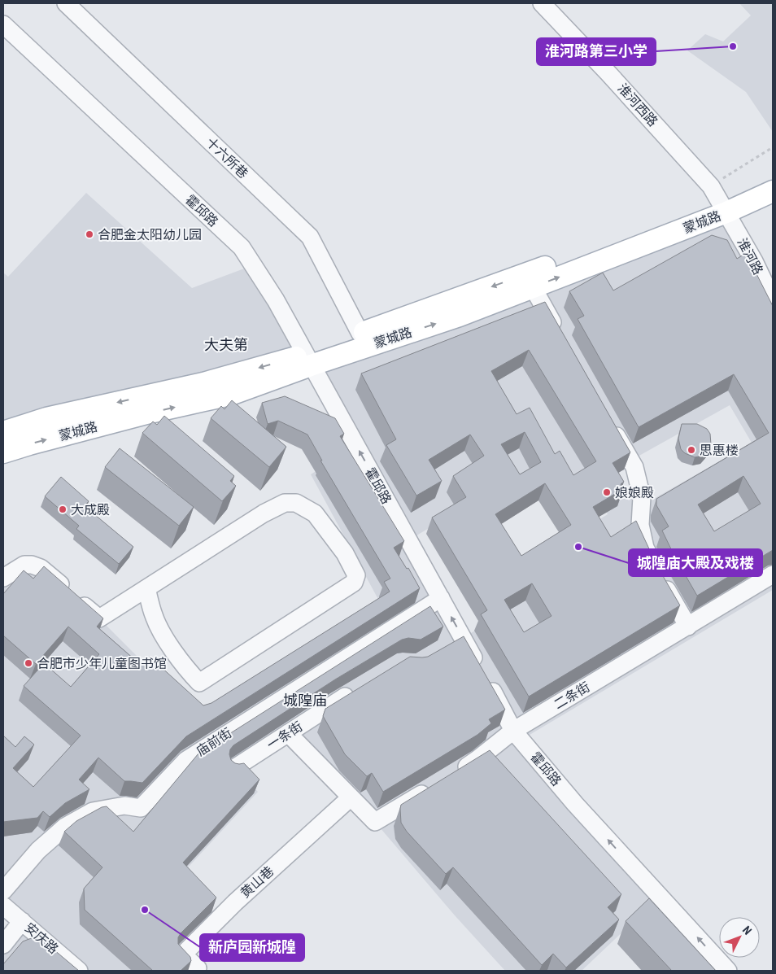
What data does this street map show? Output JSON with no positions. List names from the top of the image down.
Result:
{
  "streets": {
    "main road": ["蒙城路"],
    "street": [
      "淮河西路",
      "十六所巷",
      "霍邱路",
      "淮河路",
      "二条街",
      "一条街",
      "庙前街",
      "黄山巷",
      "安庆路"
    ]
  },
  "crossings": [
    ["淮河西路", "蒙城路"],
    ["淮河西路", "淮河路"],
    ["十六所巷", "蒙城路"],
    ["霍邱路", "蒙城路"],
    ["霍邱路", "二条街"],
    ["霍邱路", "庙前街"],
    ["蒙城路", "淮河路"],
    ["二条街", "黄山巷"]
  ],
  "one_way": ["霍邱路"],
  "districts": ["大夫第", "城隍庙"],
  "places": [
    "淮河路第三小学",
    "合肥金太阳幼儿园",
    "思惠楼",
    "娘娘殿",
    "大成殿",
    "城隍庙大殿及戏楼",
    "合肥市少年儿童图书馆",
    "新庐园新城隍"
  ],
  "north": "top right"
}
